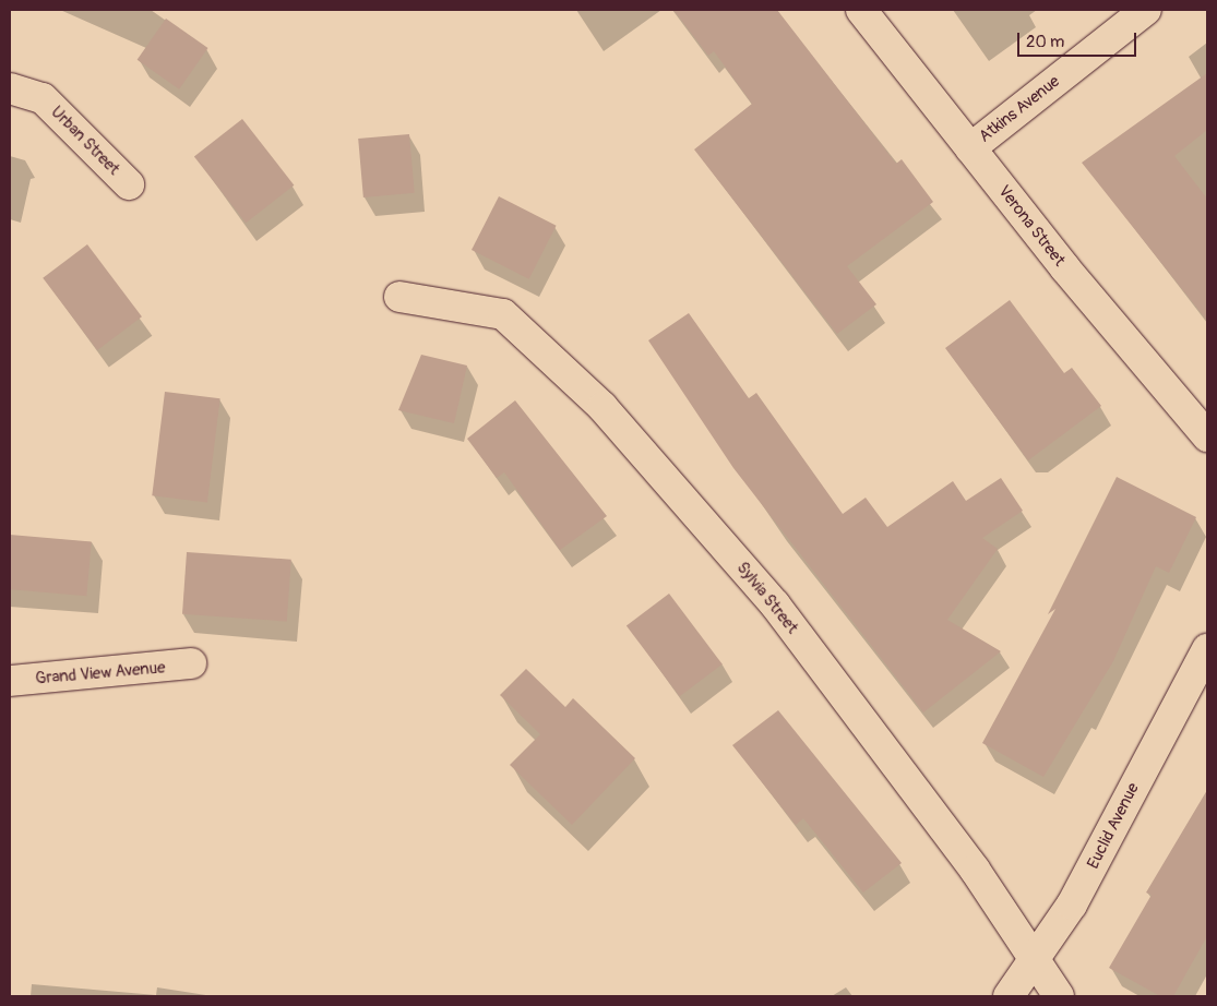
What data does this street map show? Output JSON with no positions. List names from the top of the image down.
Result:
{
  "streets": {
    "street": [
      "Atkins Avenue",
      "Urban Street",
      "Verona Street",
      "Sylvia Street",
      "Grand View Avenue",
      "Euclid Avenue"
    ]
  },
  "crossings": [
    ["Atkins Avenue", "Verona Street"],
    ["Sylvia Street", "Euclid Avenue"]
  ],
  "scale_bar": "20 m"
}
